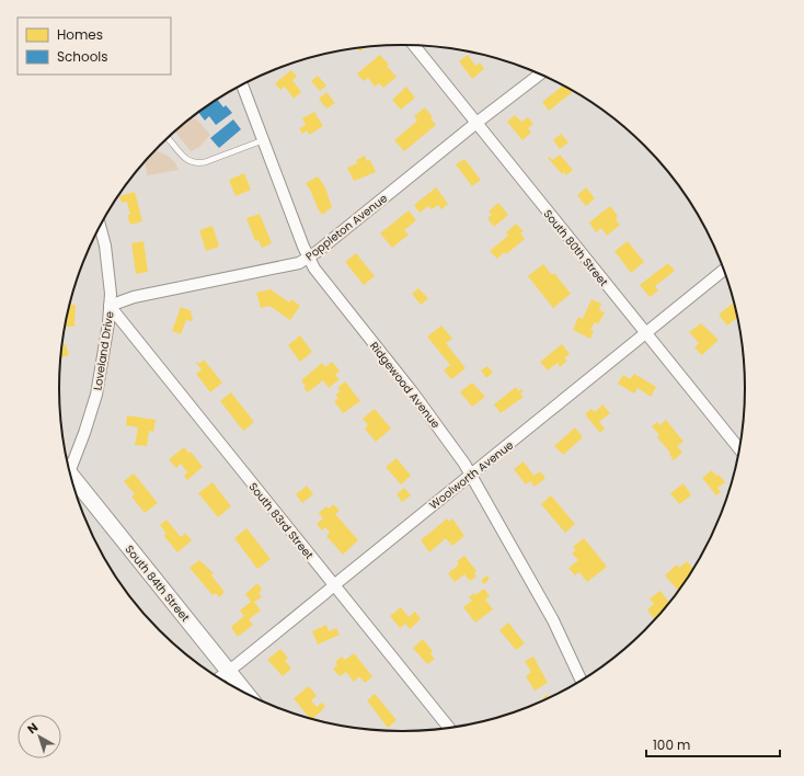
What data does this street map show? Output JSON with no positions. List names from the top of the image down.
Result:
{
  "streets": {
    "main road": ["South 84th Street"],
    "street": [
      "Poppleton Avenue",
      "South 80th Street",
      "Loveland Drive",
      "Ridgewood Avenue",
      "Woolworth Avenue",
      "South 83rd Street"
    ]
  },
  "crossings": [
    ["Poppleton Avenue", "South 80th Street"],
    ["Poppleton Avenue", "Loveland Drive"],
    ["Poppleton Avenue", "Ridgewood Avenue"],
    ["Poppleton Avenue", "South 83rd Street"],
    ["South 80th Street", "Woolworth Avenue"],
    ["Loveland Drive", "South 83rd Street"],
    ["Ridgewood Avenue", "Woolworth Avenue"],
    ["Woolworth Avenue", "South 83rd Street"],
    ["Woolworth Avenue", "South 84th Street"]
  ],
  "legend": ["Homes", "Schools"],
  "scale_bar": "100 m",
  "north": "top left"
}
